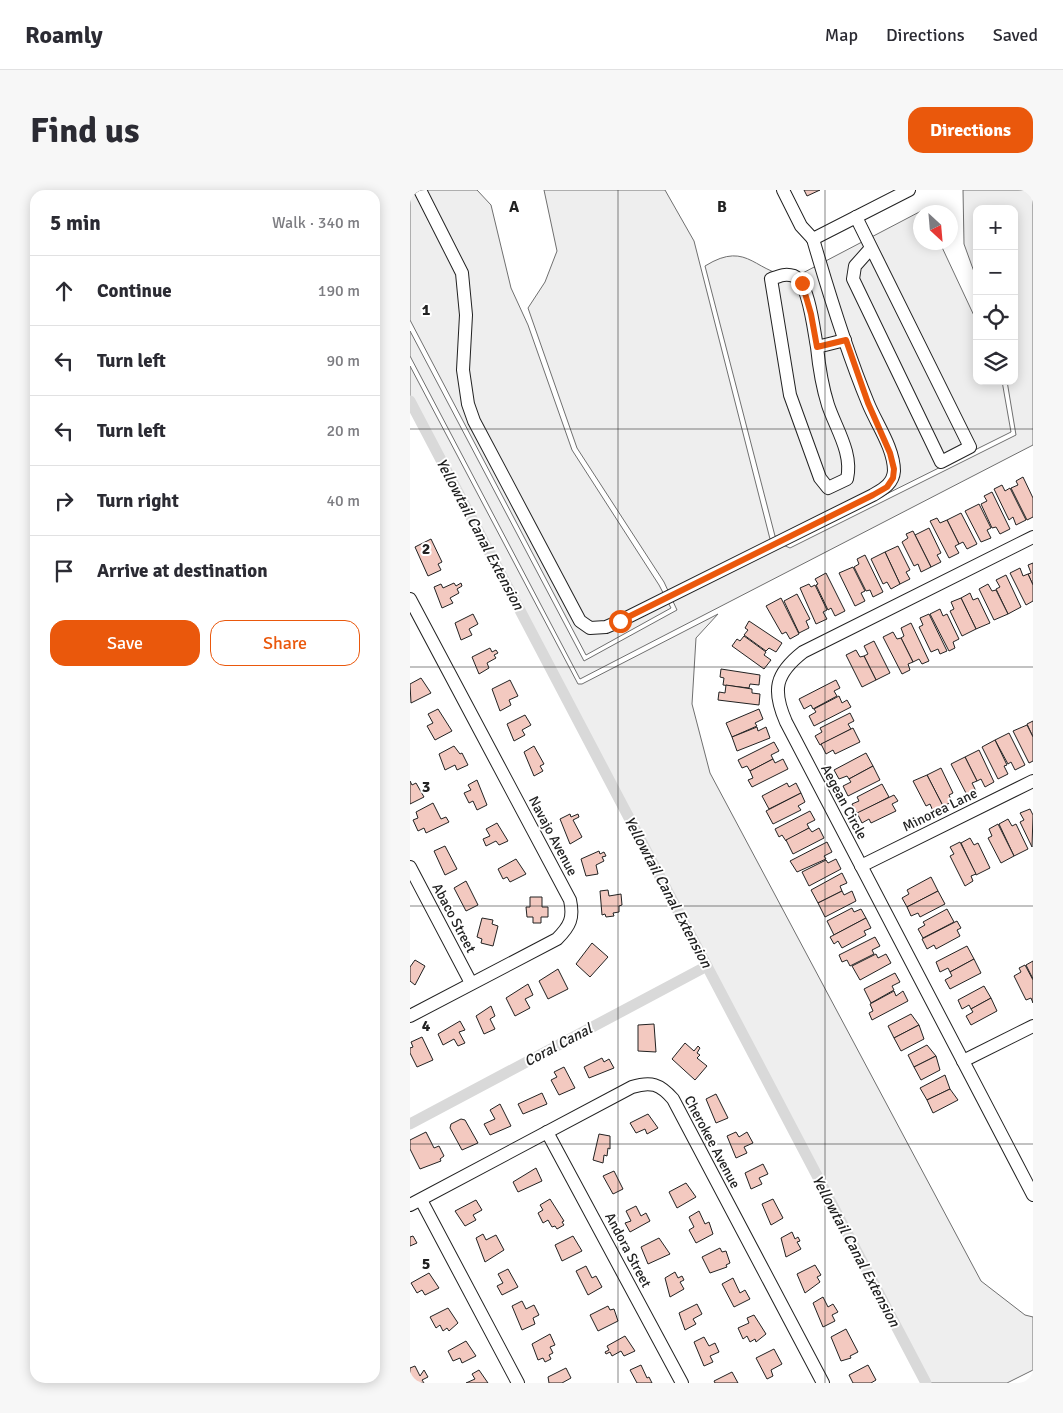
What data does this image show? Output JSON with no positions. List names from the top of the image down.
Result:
{
  "streets": {
    "street": [
      "Aegean Circle",
      "Minorea Lane",
      "Navajo Avenue",
      "Abaco Street",
      "Cherokee Avenue",
      "Andora Street"
    ]
  },
  "crossings": [
    ["Aegean Circle", "Minorea Lane"],
    ["Navajo Avenue", "Abaco Street"],
    ["Cherokee Avenue", "Andora Street"]
  ],
  "water": ["Yellowtail Canal Extension", "Coral Canal"],
  "north": "bottom right",
  "page": {
    "header": "Roamly",
    "nav": ["Map", "Directions", "Saved"],
    "buttons": [
      "Directions",
      ["Save", "Share"]
    ],
    "title": "Find us",
    "heading": ["5 min", "Walk · 340 m"],
    "map_buttons": ["+", "−"],
    "list": [
      ["Continue", "190 m"],
      ["Turn left", "90 m"],
      ["Turn left", "20 m"],
      ["Turn right", "40 m"],
      "Arrive at destination"
    ]
  },
  "grid": {
    "columns": ["A", "B"],
    "rows": [
      "1",
      "2",
      "3",
      "4",
      "5"
    ]
  }
}
